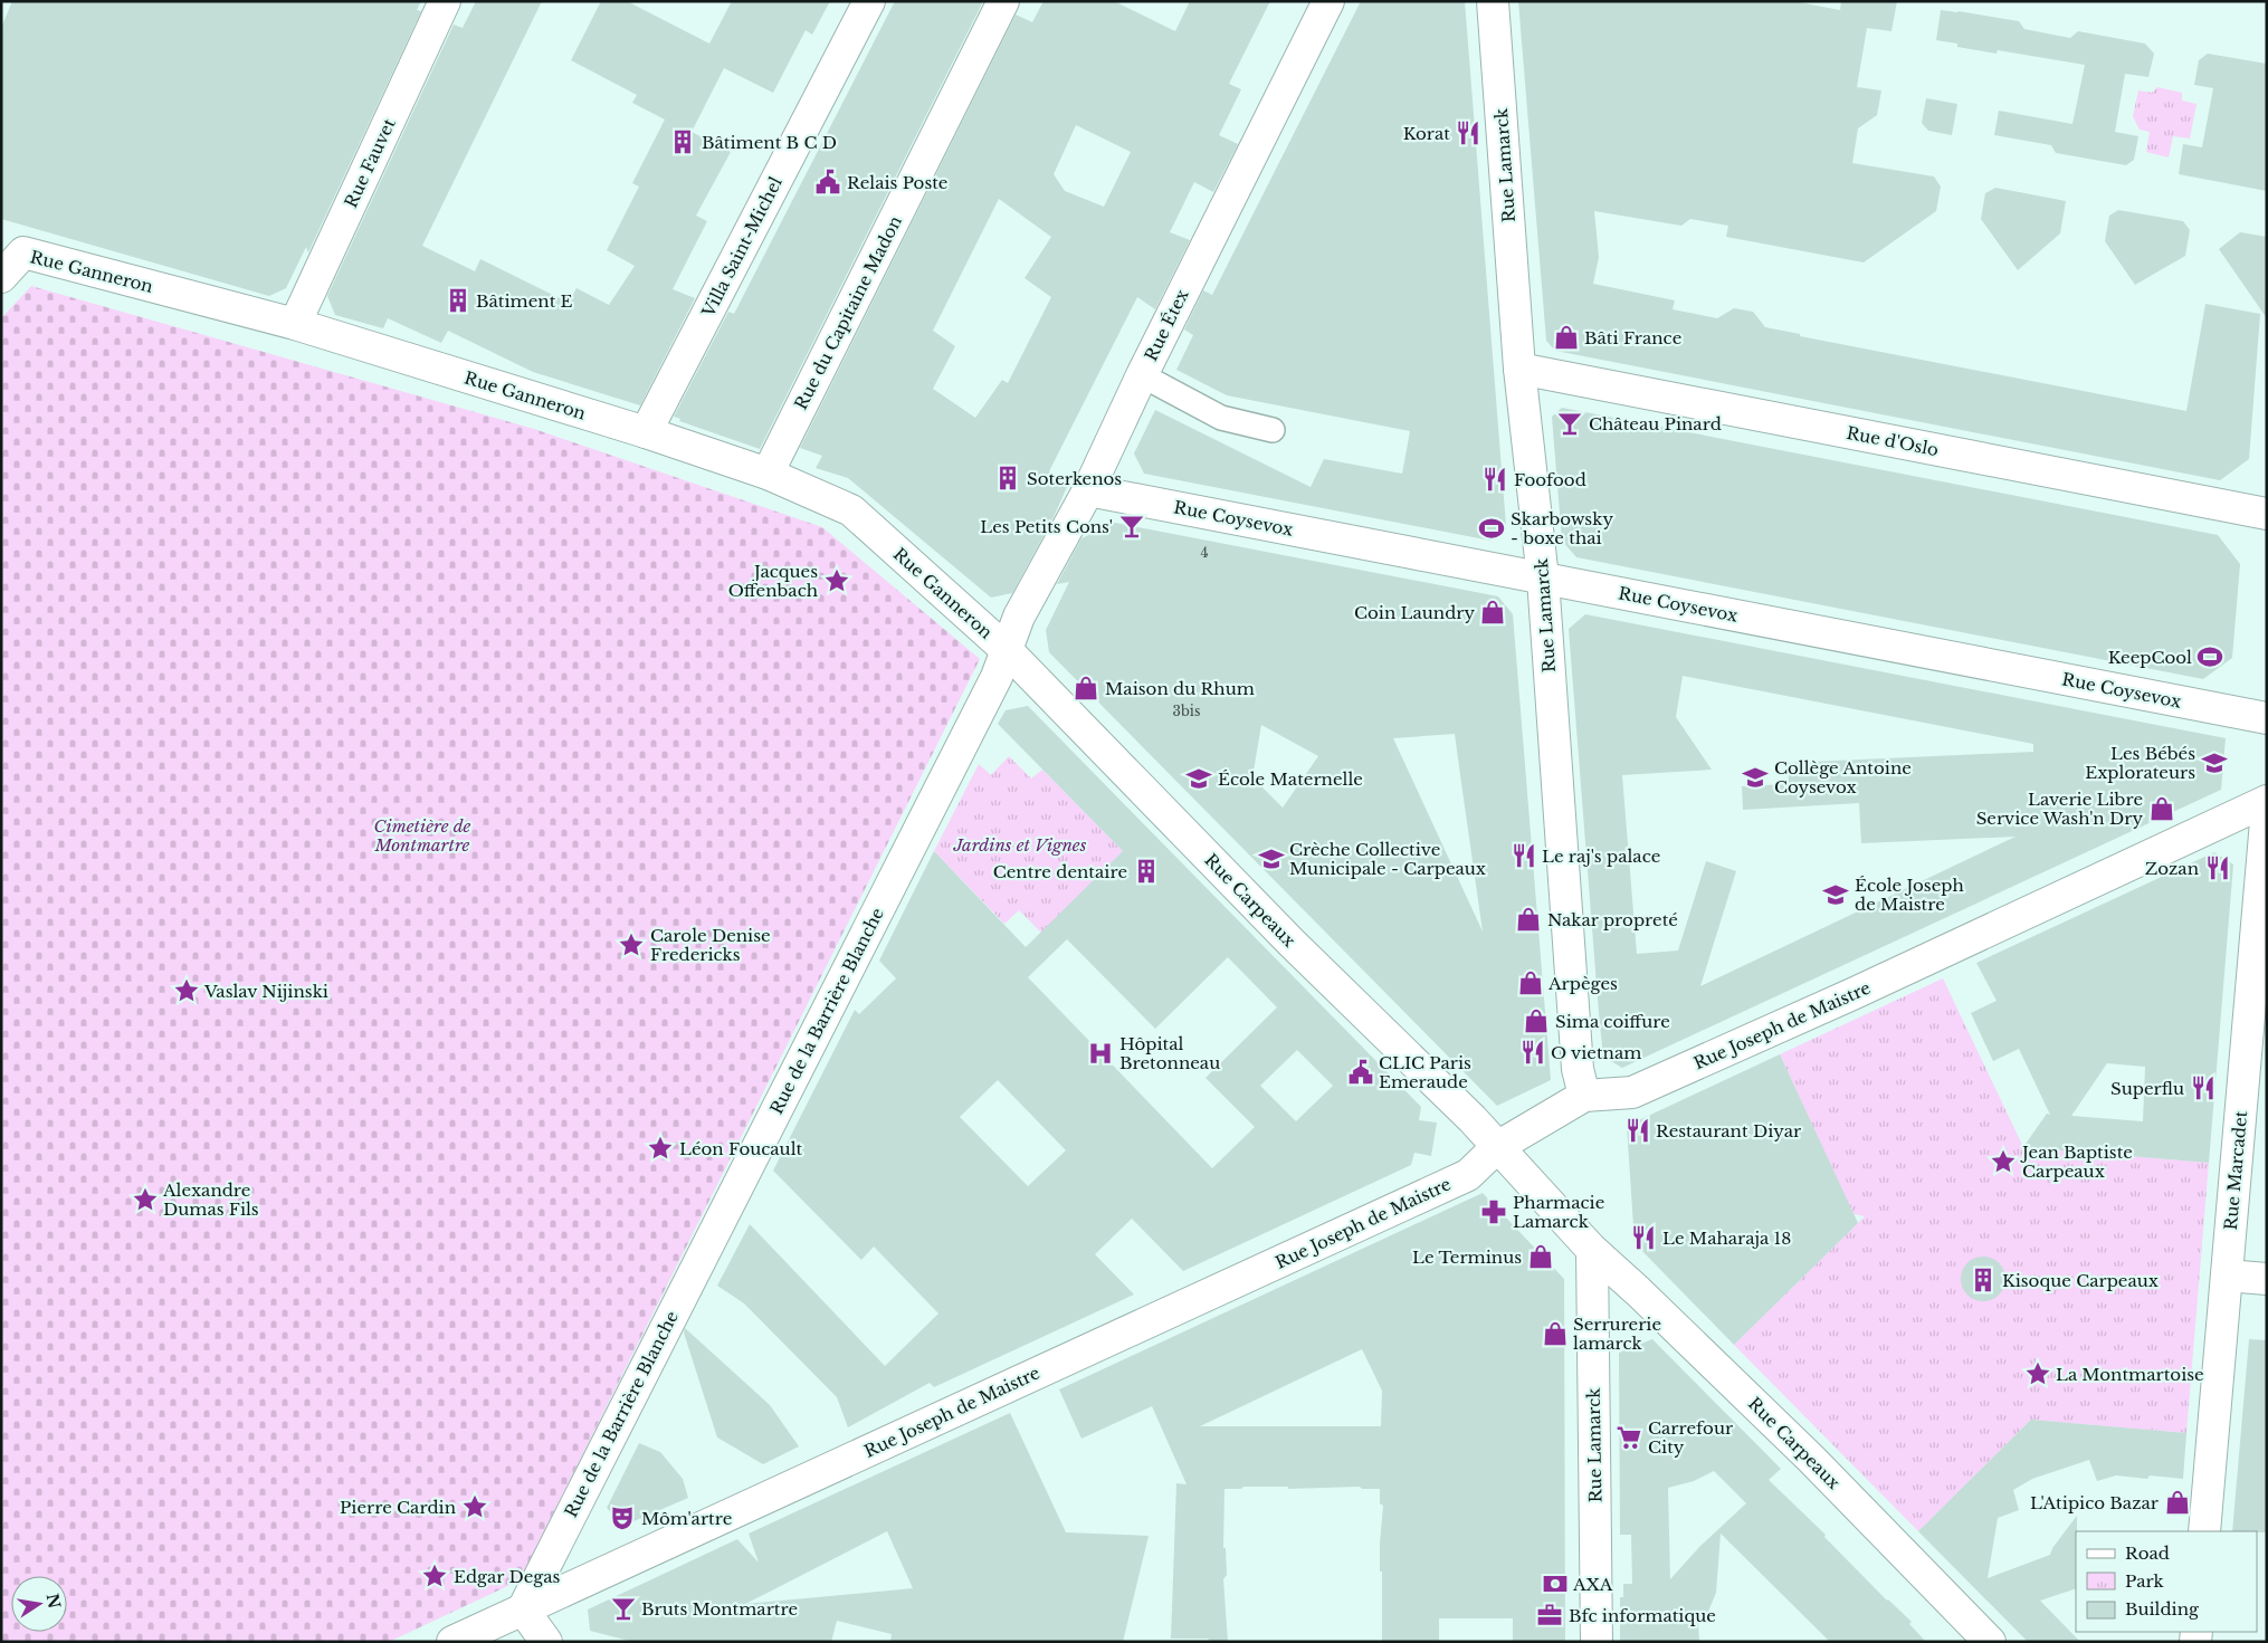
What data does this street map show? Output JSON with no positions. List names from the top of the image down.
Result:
{
  "streets": {
    "street": [
      "Rue Fauvet",
      "Rue Lamarck",
      "Villa Saint-Michel",
      "Rue Ganneron",
      "Rue du Capitaine Madon",
      "Rue Étex",
      "Rue d'Oslo",
      "Rue Coysevox",
      "Rue Carpeaux",
      "Rue de la Barrière Blanche",
      "Rue Joseph de Maistre",
      "Rue Marcadet"
    ]
  },
  "crossings": [
    ["Rue Fauvet", "Rue Ganneron"],
    ["Rue Lamarck", "Rue d'Oslo"],
    ["Rue Lamarck", "Rue Coysevox"],
    ["Rue Lamarck", "Rue Carpeaux"],
    ["Rue Lamarck", "Rue Joseph de Maistre"],
    ["Villa Saint-Michel", "Rue Ganneron"],
    ["Rue Ganneron", "Rue du Capitaine Madon"],
    ["Rue Ganneron", "Rue Étex"],
    ["Rue Ganneron", "Rue Carpeaux"],
    ["Rue Ganneron", "Rue de la Barrière Blanche"],
    ["Rue Étex", "Rue Coysevox"],
    ["Rue Étex", "Rue Carpeaux"],
    ["Rue Étex", "Rue de la Barrière Blanche"],
    ["Rue Carpeaux", "Rue de la Barrière Blanche"],
    ["Rue Carpeaux", "Rue Joseph de Maistre"],
    ["Rue de la Barrière Blanche", "Rue Joseph de Maistre"]
  ],
  "parks": ["Cimetière de Montmartre", "Jardins et Vignes"],
  "places": {
    "restaurant": [
      "Korat",
      "Foofood",
      "Le raj's palace",
      "Zozan",
      "O vietnam",
      "Superflu",
      "Restaurant Diyar",
      "Le Maharaja 18"
    ],
    "building": [
      "Bâtiment B C D",
      "Bâtiment E",
      "Soterkenos",
      "Centre dentaire",
      "Kisoque Carpeaux"
    ],
    "public building": ["Relais Poste", "CLIC Paris Emeraude"],
    "shop": [
      "Bâti France",
      "Coin Laundry",
      "Maison du Rhum",
      "Laverie Libre Service Wash'n Dry",
      "Nakar propreté",
      "Arpèges",
      "Sima coiffure",
      "Le Terminus",
      "Serrurerie lamarck",
      "L'Atipico Bazar"
    ],
    "bar": ["Château Pinard", "Les Petits Cons'", "Bruts Montmartre"],
    "sports": ["Skarbowsky - boxe thai", "KeepCool"],
    "place": [
      "Jacques Offenbach",
      "Carole Denise Fredericks",
      "Vaslav Nijinski",
      "Léon Foucault",
      "Jean Baptiste Carpeaux",
      "Alexandre Dumas Fils",
      "La Montmartoise",
      "Pierre Cardin",
      "Edgar Degas"
    ],
    "school or university": [
      "Les Bébés Explorateurs",
      "Collège Antoine Coysevox",
      "École Maternelle",
      "Crèche Collective Municipale - Carpeaux",
      "École Joseph de Maistre"
    ],
    "hospital": ["Hôpital Bretonneau"],
    "pharmacy": ["Pharmacie Lamarck"],
    "supermarket": ["Carrefour City"],
    "theatre": ["Môm'artre"],
    "bank": ["AXA"],
    "office": ["Bfc informatique"]
  },
  "house_numbers": ["4", "3bis"],
  "legend": ["Road", "Park", "Building"],
  "north": "right"
}
